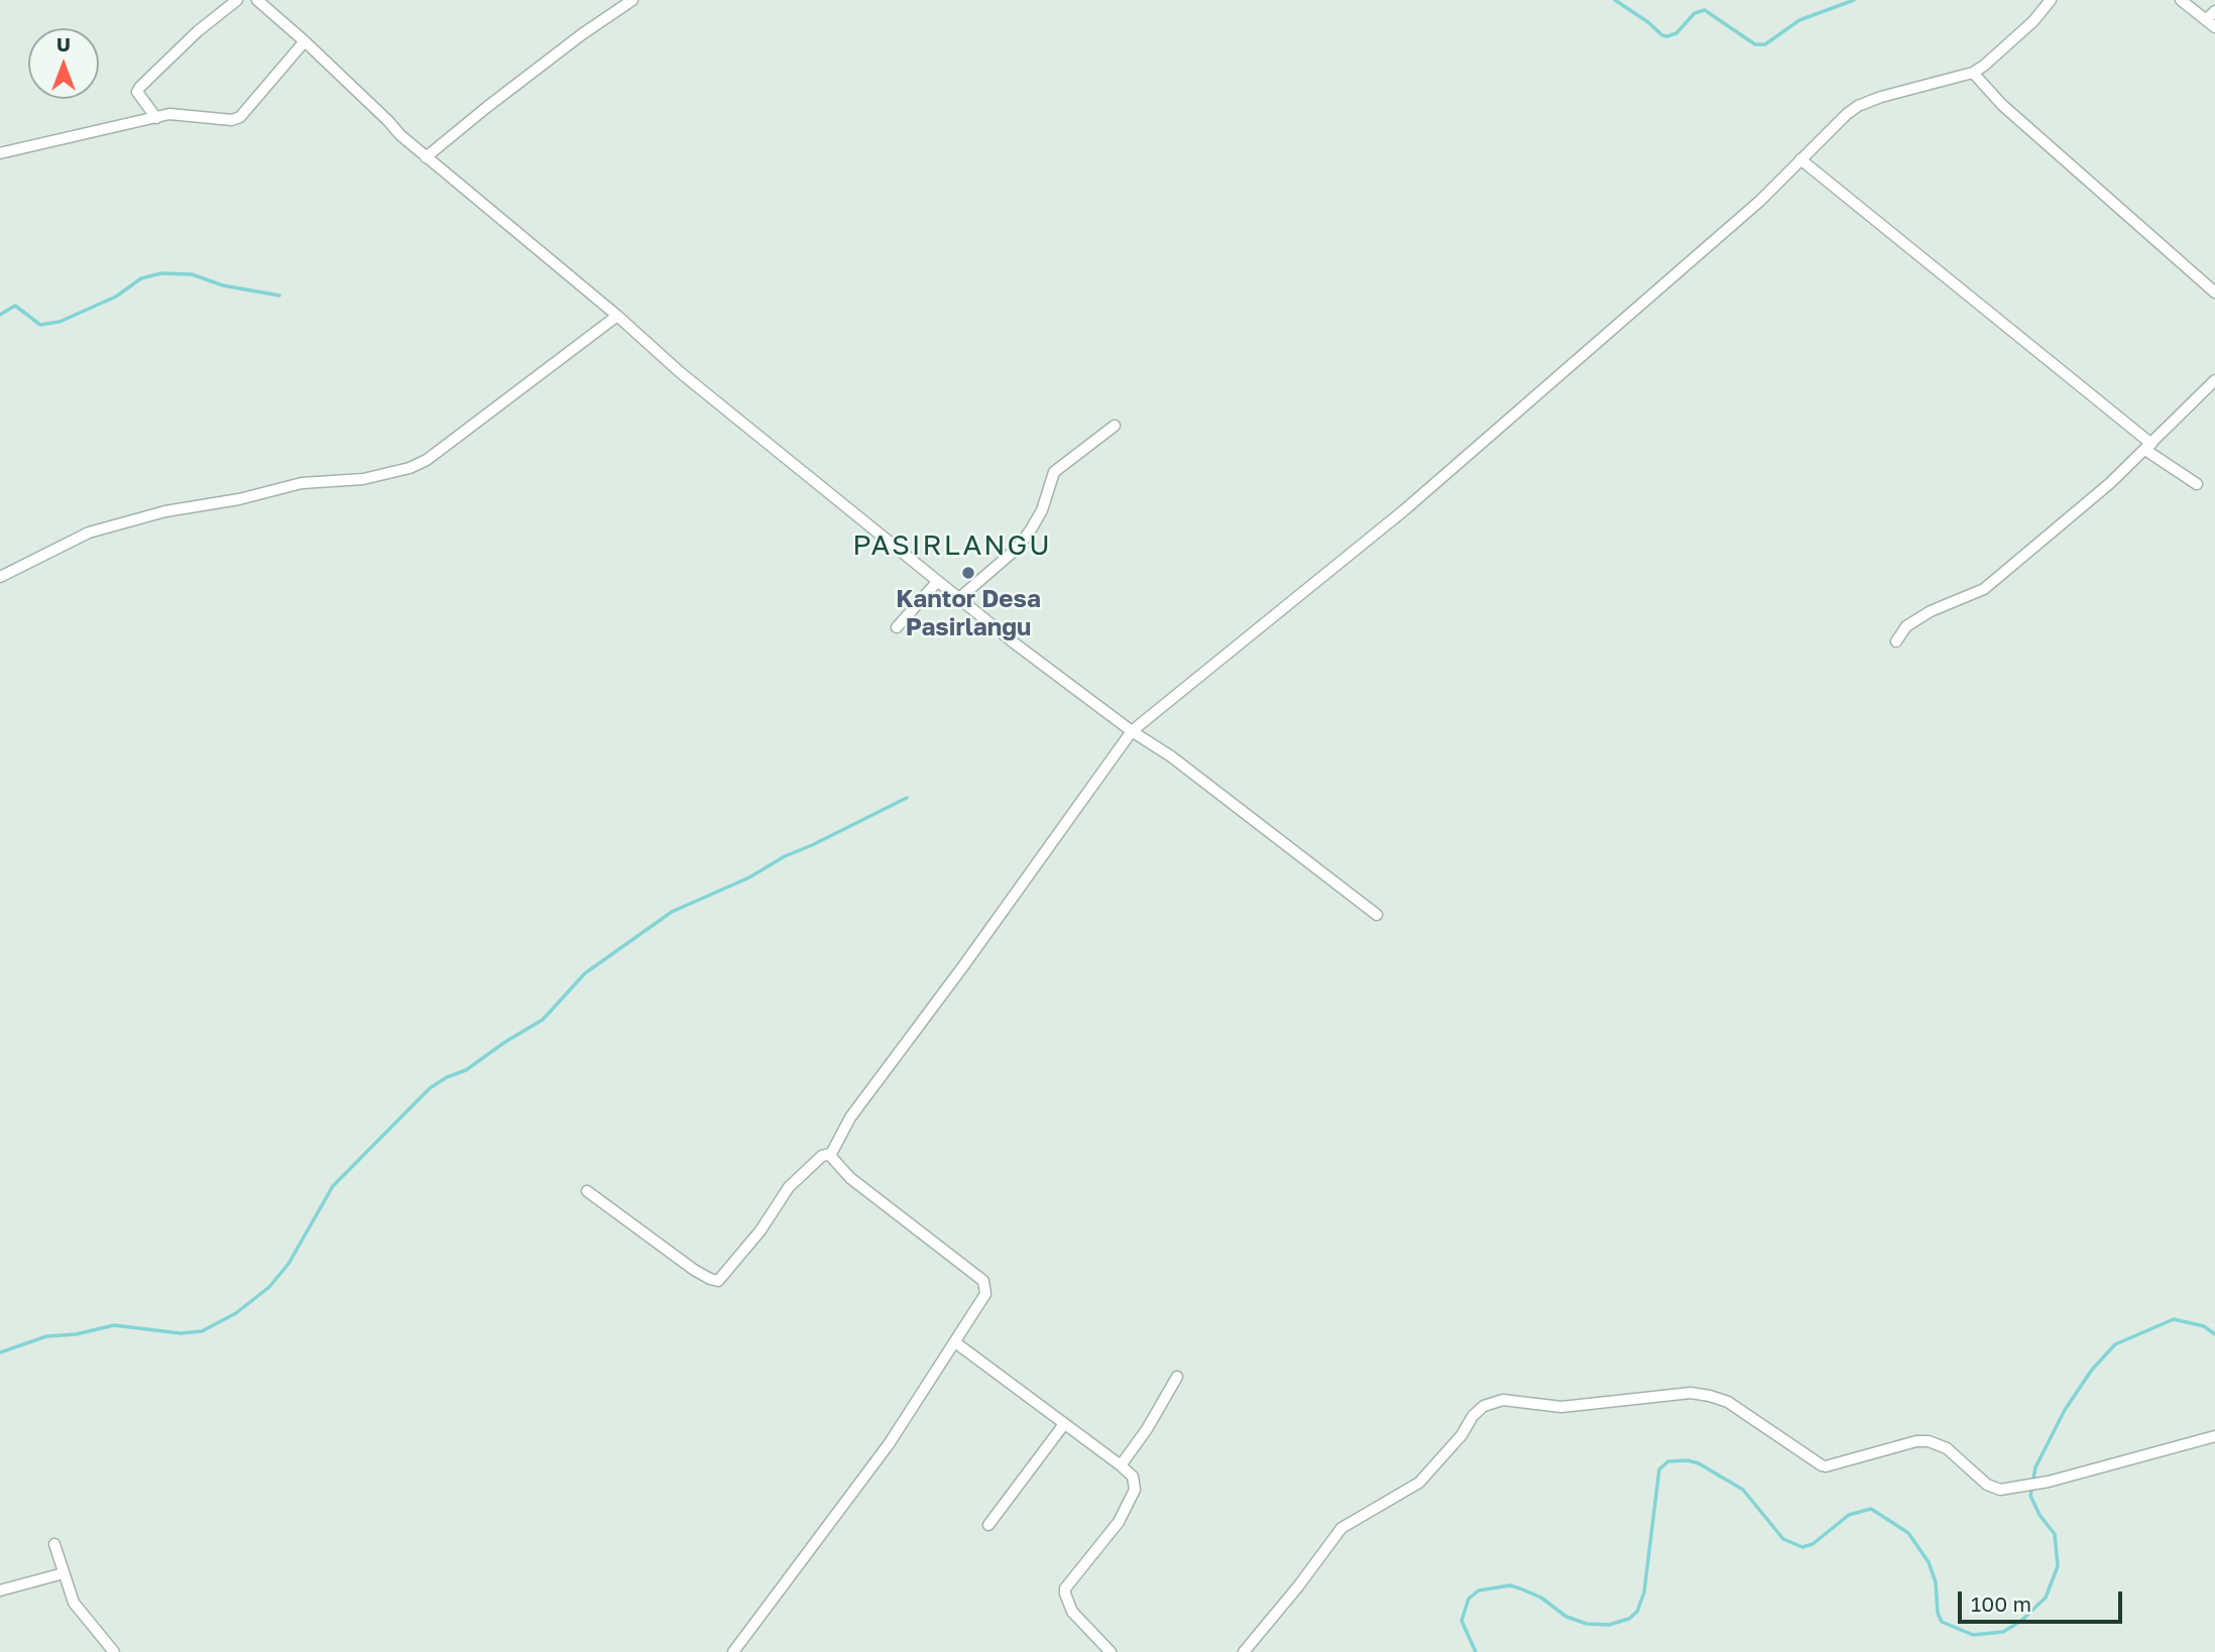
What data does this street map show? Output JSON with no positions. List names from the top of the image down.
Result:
{
  "districts": ["PASIRLANGU"],
  "places": ["Kantor Desa Pasirlangu"],
  "scale_bar": "100 m",
  "north": "top"
}
